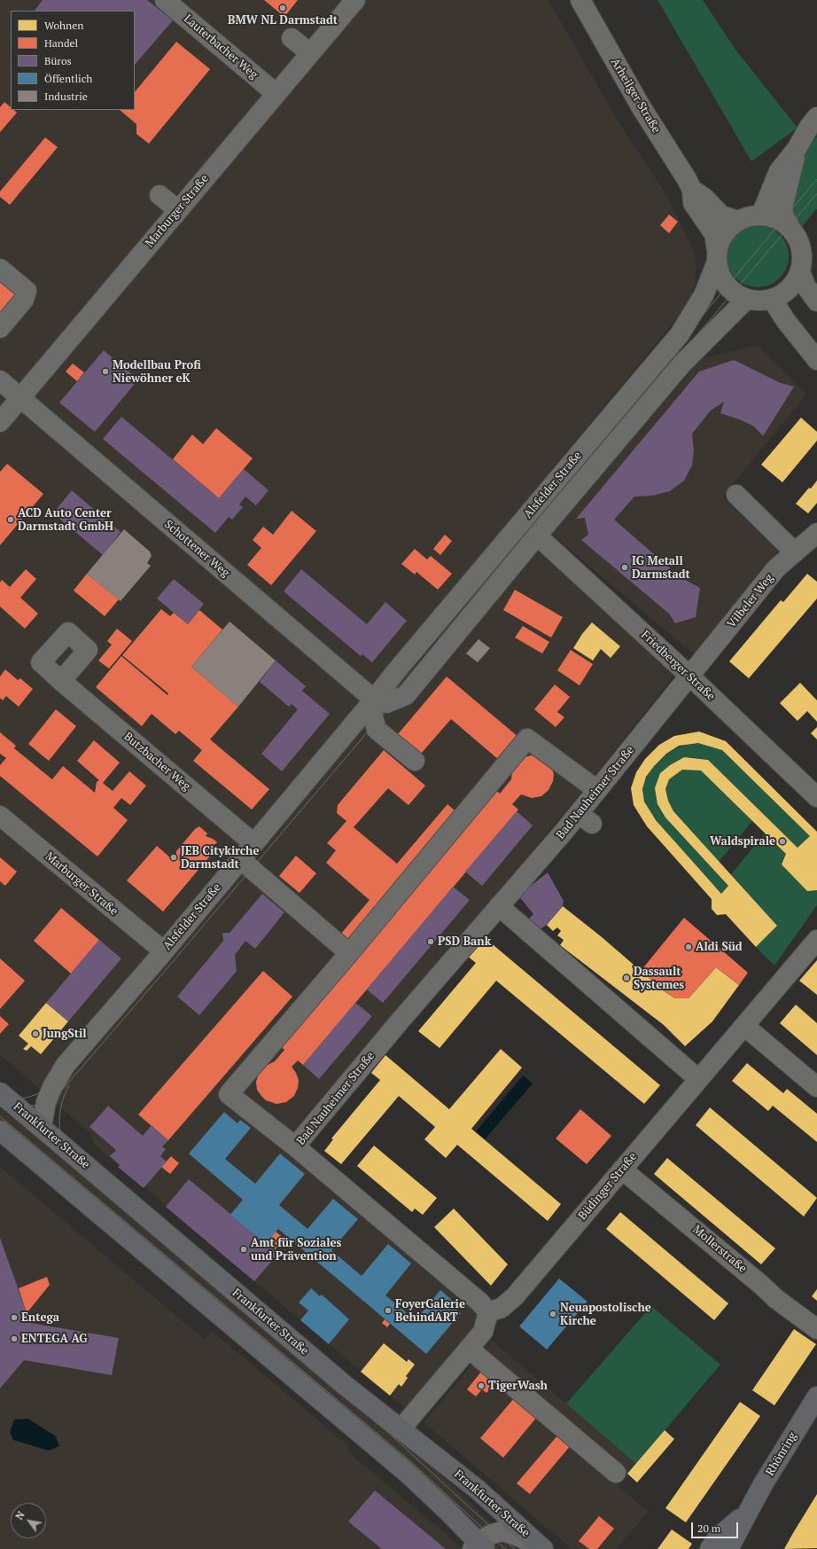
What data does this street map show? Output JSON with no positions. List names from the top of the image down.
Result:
{
  "streets": {
    "main road": ["Frankfurter Straße", "Rhönring"],
    "street": [
      "Lauterbacher Weg",
      "Arheilger Straße",
      "Marburger Straße",
      "Alsfelder Straße",
      "Schottener Weg",
      "Vilbeler Weg",
      "Friedberger Straße",
      "Butzbacher Weg",
      "Bad Nauheimer Straße",
      "Büdinger Straße",
      "Mollerstraße"
    ]
  },
  "crossings": [
    ["Lauterbacher Weg", "Marburger Straße"],
    ["Arheilger Straße", "Alsfelder Straße"],
    ["Marburger Straße", "Alsfelder Straße"],
    ["Marburger Straße", "Schottener Weg"],
    ["Alsfelder Straße", "Schottener Weg"],
    ["Alsfelder Straße", "Friedberger Straße"],
    ["Alsfelder Straße", "Butzbacher Weg"],
    ["Alsfelder Straße", "Frankfurter Straße"],
    ["Vilbeler Weg", "Friedberger Straße"],
    ["Vilbeler Weg", "Bad Nauheimer Straße"],
    ["Friedberger Straße", "Bad Nauheimer Straße"],
    ["Bad Nauheimer Straße", "Büdinger Straße"],
    ["Büdinger Straße", "Mollerstraße"]
  ],
  "places": [
    "BMW NL Darmstadt",
    "Modellbau Profi Niewöhner eK",
    "ACD Auto Center Darmstadt GmbH",
    "IG Metall Darmstadt",
    "Waldspirale",
    "JEB Citykirche Darmstadt",
    "PSD Bank",
    "Aldi Süd",
    "Dassault Systemes",
    "JungStil",
    "Amt für Soziales und Prävention",
    "FoyerGalerie BehindART",
    "Neuapostolische Kirche",
    "Entega",
    "ENTEGA AG",
    "TigerWash"
  ],
  "legend": [
    "Wohnen",
    "Handel",
    "Büros",
    "Öffentlich",
    "Industrie"
  ],
  "scale_bar": "20 m",
  "north": "top left"
}
